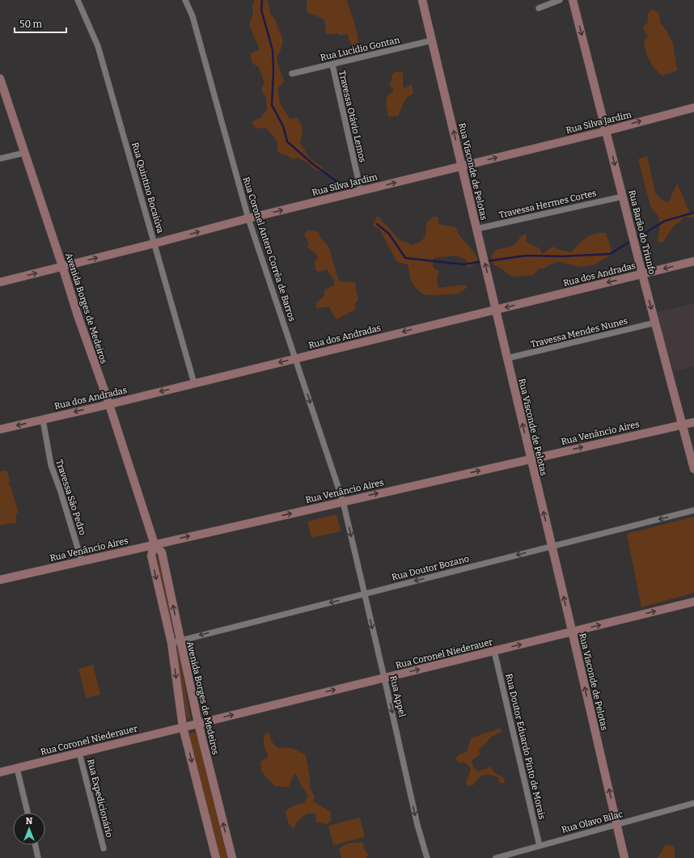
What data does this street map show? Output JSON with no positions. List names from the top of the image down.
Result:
{
  "streets": {
    "street": [
      "Rua Lucidio Gontan",
      "Travessa Otávio Lemos",
      "Rua Silva Jardim",
      "Rua Visconde de Pelotas",
      "Rua Quintino Bocaiúva",
      "Travessa Hermes Cortes",
      "Rua Barão do Triunfo",
      "Rua Coronel Antero Corrêa de Barros",
      "Rua dos Andradas",
      "Avenida Borges de Medeiros",
      "Travessa Mendes Nunes",
      "Rua Venâncio Aires",
      "Travessa São Pedro",
      "Rua Doutor Bozano",
      "Rua Coronel Niederauer",
      "Rua Appel",
      "Rua Doutor Eduardo Pinto de Morais",
      "Rua Expedicionário",
      "Rua Olavo Bilac"
    ]
  },
  "crossings": [
    ["Rua Lucidio Gontan", "Travessa Otávio Lemos"],
    ["Rua Lucidio Gontan", "Rua Visconde de Pelotas"],
    ["Travessa Otávio Lemos", "Rua Silva Jardim"],
    ["Rua Silva Jardim", "Rua Visconde de Pelotas"],
    ["Rua Silva Jardim", "Rua Quintino Bocaiúva"],
    ["Rua Silva Jardim", "Rua Barão do Triunfo"],
    ["Rua Silva Jardim", "Rua Coronel Antero Corrêa de Barros"],
    ["Rua Silva Jardim", "Avenida Borges de Medeiros"],
    ["Rua Visconde de Pelotas", "Travessa Hermes Cortes"],
    ["Rua Visconde de Pelotas", "Rua dos Andradas"],
    ["Rua Visconde de Pelotas", "Travessa Mendes Nunes"],
    ["Rua Visconde de Pelotas", "Rua Venâncio Aires"],
    ["Rua Visconde de Pelotas", "Rua Doutor Bozano"],
    ["Rua Visconde de Pelotas", "Rua Coronel Niederauer"],
    ["Rua Visconde de Pelotas", "Rua Olavo Bilac"],
    ["Rua Quintino Bocaiúva", "Rua dos Andradas"],
    ["Travessa Hermes Cortes", "Rua Barão do Triunfo"],
    ["Rua Barão do Triunfo", "Rua dos Andradas"],
    ["Rua Barão do Triunfo", "Travessa Mendes Nunes"],
    ["Rua Barão do Triunfo", "Rua Venâncio Aires"],
    ["Rua Coronel Antero Corrêa de Barros", "Rua dos Andradas"],
    ["Rua Coronel Antero Corrêa de Barros", "Rua Venâncio Aires"],
    ["Rua Coronel Antero Corrêa de Barros", "Rua Appel"],
    ["Rua dos Andradas", "Avenida Borges de Medeiros"],
    ["Rua dos Andradas", "Travessa São Pedro"],
    ["Avenida Borges de Medeiros", "Rua Venâncio Aires"],
    ["Avenida Borges de Medeiros", "Rua Doutor Bozano"],
    ["Avenida Borges de Medeiros", "Rua Coronel Niederauer"],
    ["Rua Venâncio Aires", "Travessa São Pedro"],
    ["Rua Venâncio Aires", "Rua Appel"],
    ["Rua Doutor Bozano", "Rua Appel"],
    ["Rua Coronel Niederauer", "Rua Appel"],
    ["Rua Coronel Niederauer", "Rua Doutor Eduardo Pinto de Morais"],
    ["Rua Coronel Niederauer", "Rua Expedicionário"],
    ["Rua Doutor Eduardo Pinto de Morais", "Rua Olavo Bilac"]
  ],
  "one_way": [
    "Rua Silva Jardim",
    "Rua Visconde de Pelotas",
    "Rua Barão do Triunfo",
    "Rua dos Andradas",
    "Rua Venâncio Aires",
    "Rua Doutor Bozano",
    "Rua Coronel Niederauer",
    "Rua Appel"
  ],
  "scale_bar": "50 m",
  "north": "top"
}
